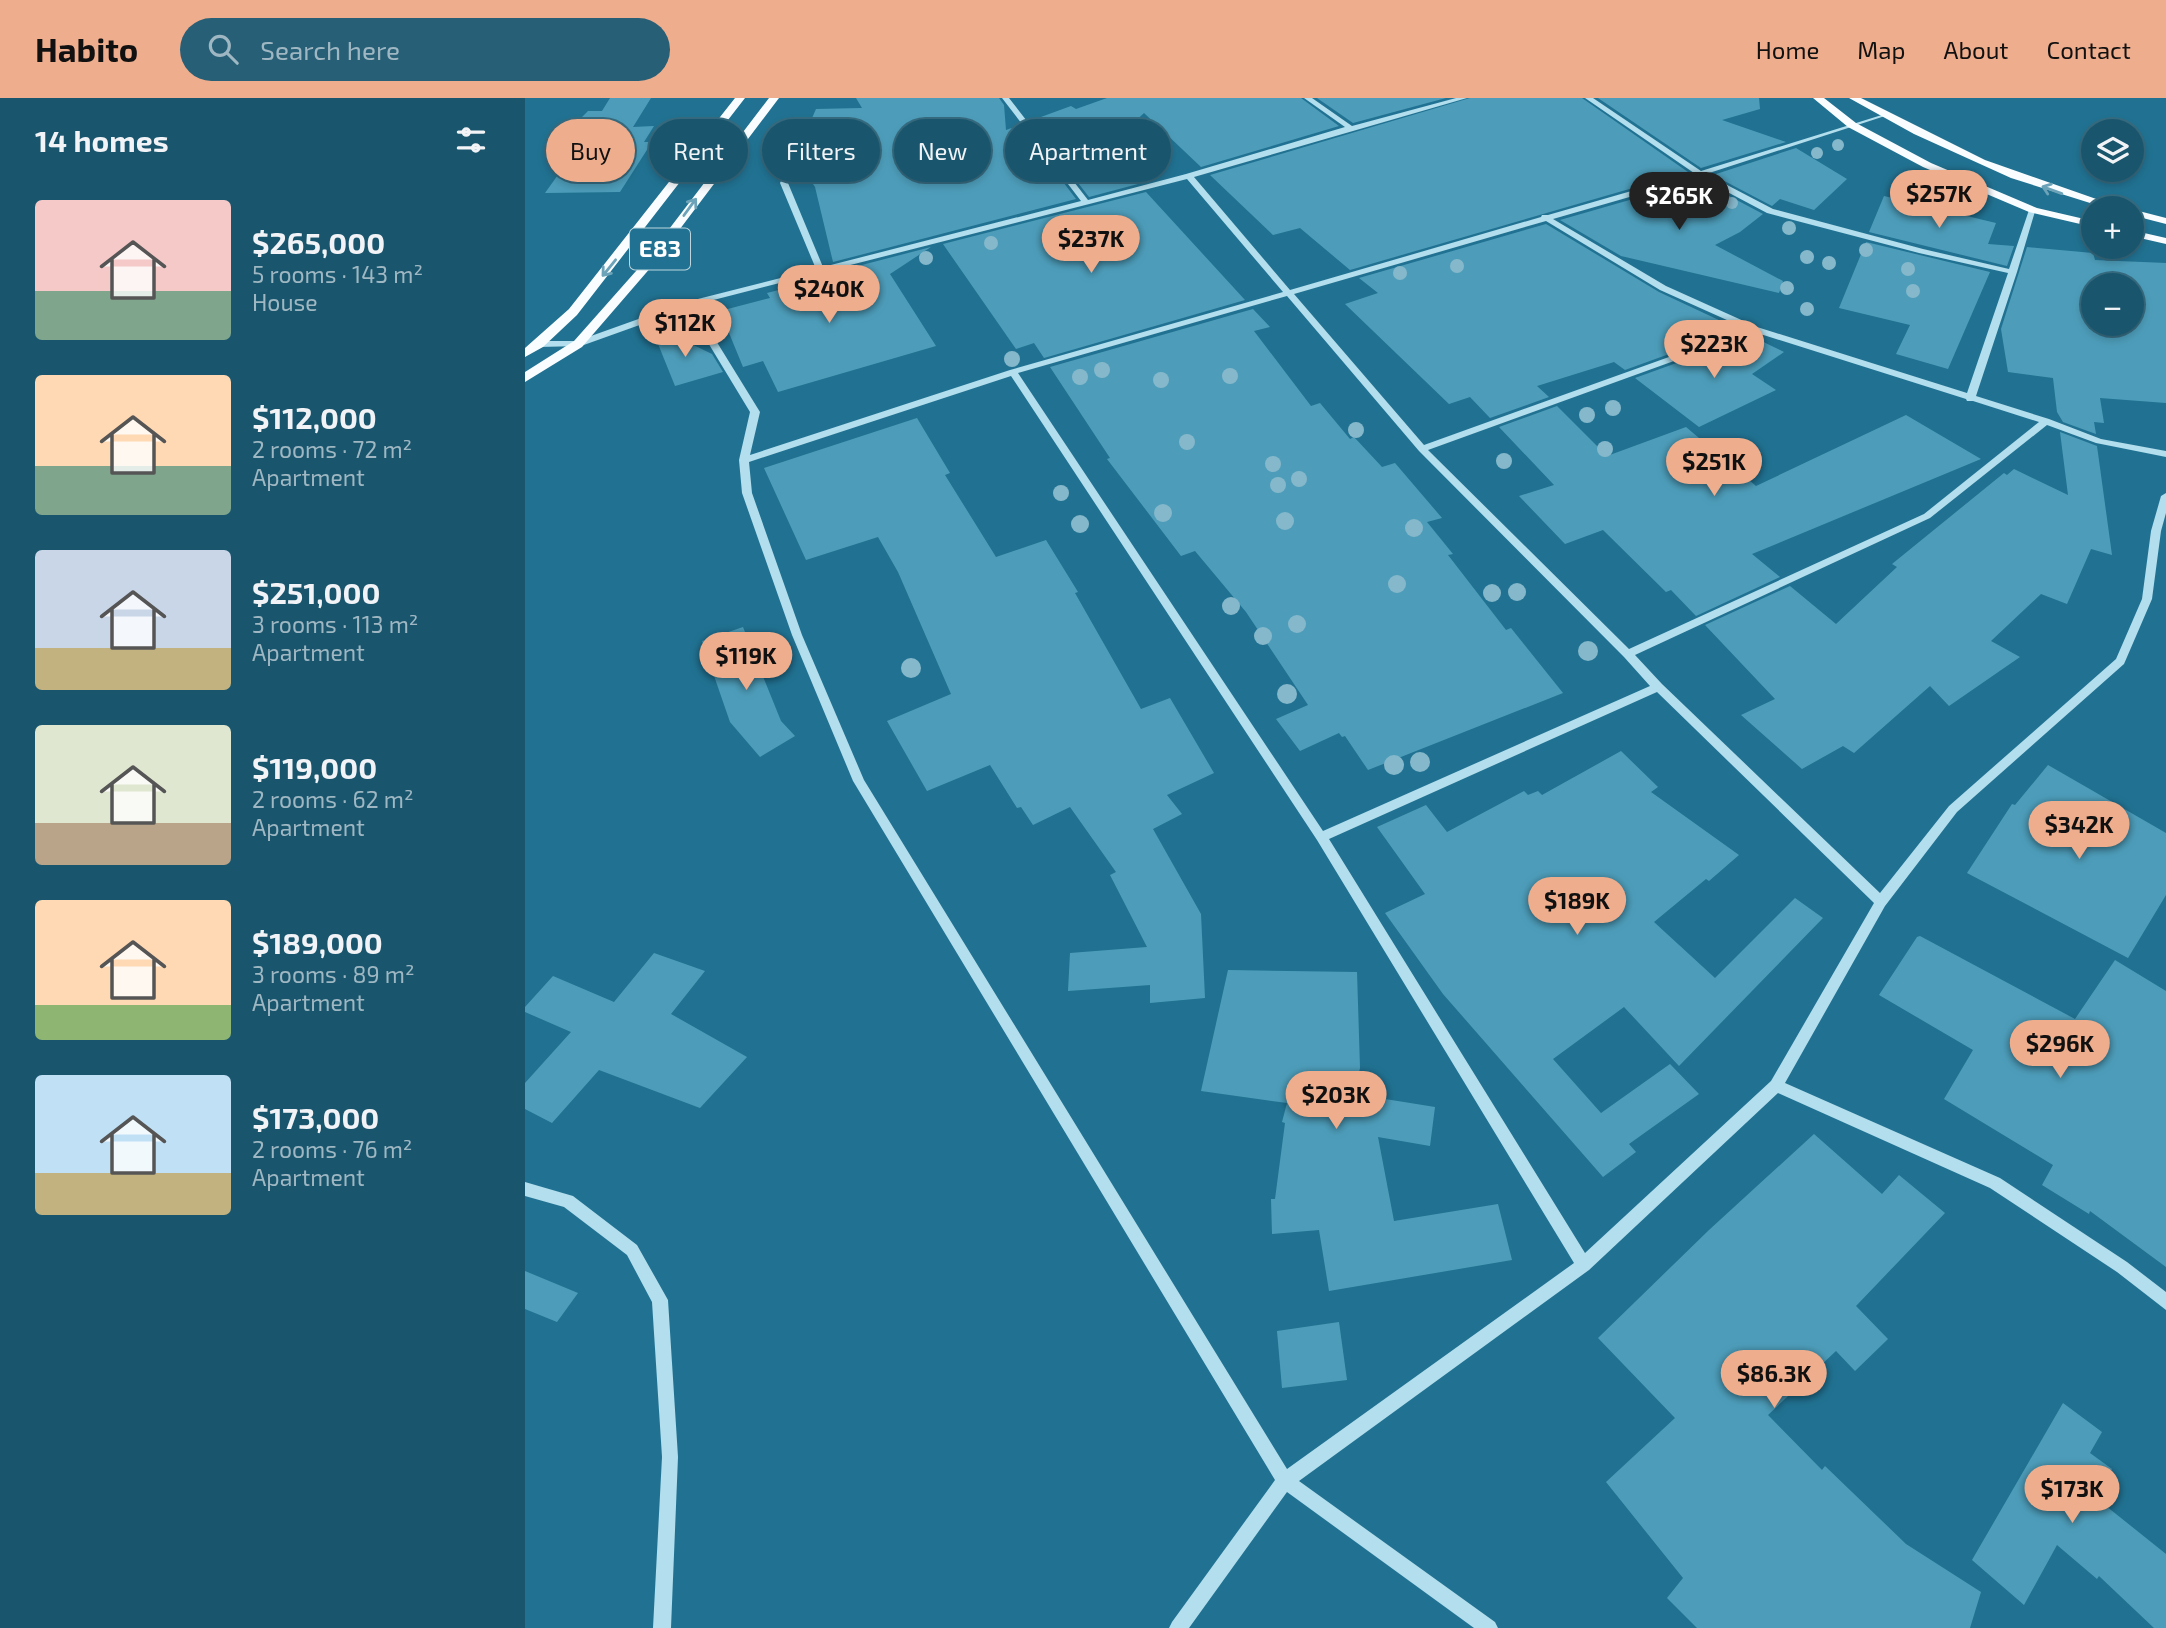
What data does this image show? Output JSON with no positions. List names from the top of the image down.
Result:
{
  "streets": {
    "main road": ["E83"]
  },
  "page": {
    "header": "Habito",
    "search": "Search here",
    "nav": [
      "Home",
      "Map",
      "About",
      "Contact"
    ],
    "heading": "14 homes",
    "map_buttons": ["+", "−"],
    "chip": [
      "Buy",
      "Rent",
      "Filters",
      "New",
      "Apartment"
    ],
    "price": [
      "$257K",
      "$265K",
      "$237K",
      "$240K",
      "$112K",
      "$223K",
      "$251K",
      "$119K",
      "$342K",
      "$189K",
      "$296K",
      "$203K",
      "$86.3K",
      "$173K"
    ],
    "list": [
      {
        "name": "$265,000",
        "note": "5 rooms · 143 m² · House"
      },
      {
        "name": "$112,000",
        "note": "2 rooms · 72 m² · Apartment"
      },
      {
        "name": "$251,000",
        "note": "3 rooms · 113 m² · Apartment"
      },
      {
        "name": "$119,000",
        "note": "2 rooms · 62 m² · Apartment"
      },
      {
        "name": "$189,000",
        "note": "3 rooms · 89 m² · Apartment"
      },
      {
        "name": "$173,000",
        "note": "2 rooms · 76 m² · Apartment"
      }
    ]
  }
}
